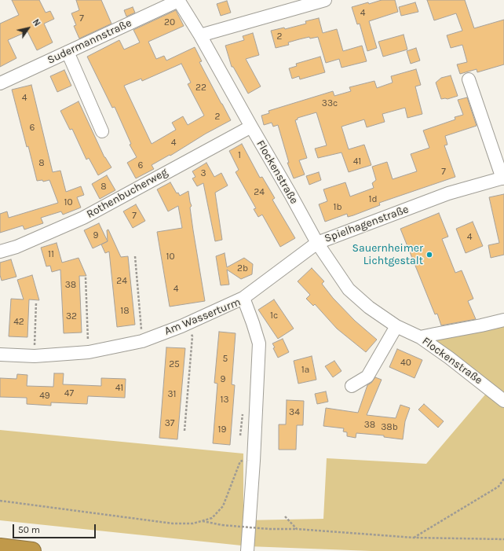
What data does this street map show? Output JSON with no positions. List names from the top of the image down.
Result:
{
  "streets": {
    "street": [
      "Sudermannstraße",
      "Flockenstraße",
      "Rothenbucherweg",
      "Spielhagenstraße",
      "Am Wasserturm"
    ]
  },
  "crossings": [
    ["Sudermannstraße", "Flockenstraße"],
    ["Flockenstraße", "Rothenbucherweg"],
    ["Flockenstraße", "Spielhagenstraße"],
    ["Spielhagenstraße", "Am Wasserturm"]
  ],
  "places": ["Sauernheimer Lichtgestalt"],
  "house_numbers": [
    "4",
    "7",
    "20",
    "2",
    "22",
    "4",
    "33c",
    "2",
    "6",
    "4",
    "1",
    "41",
    "8",
    "6",
    "7",
    "3",
    "8",
    "24",
    "1d",
    "10",
    "1b",
    "7",
    "9",
    "4",
    "11",
    "10",
    "2b",
    "24",
    "38",
    "4",
    "18",
    "1c",
    "32",
    "42",
    "5",
    "40",
    "25",
    "1a",
    "9",
    "41",
    "47",
    "31",
    "49",
    "13",
    "34",
    "37",
    "38",
    "38b",
    "19"
  ],
  "scale_bar": "50 m",
  "north": "top right"
}
